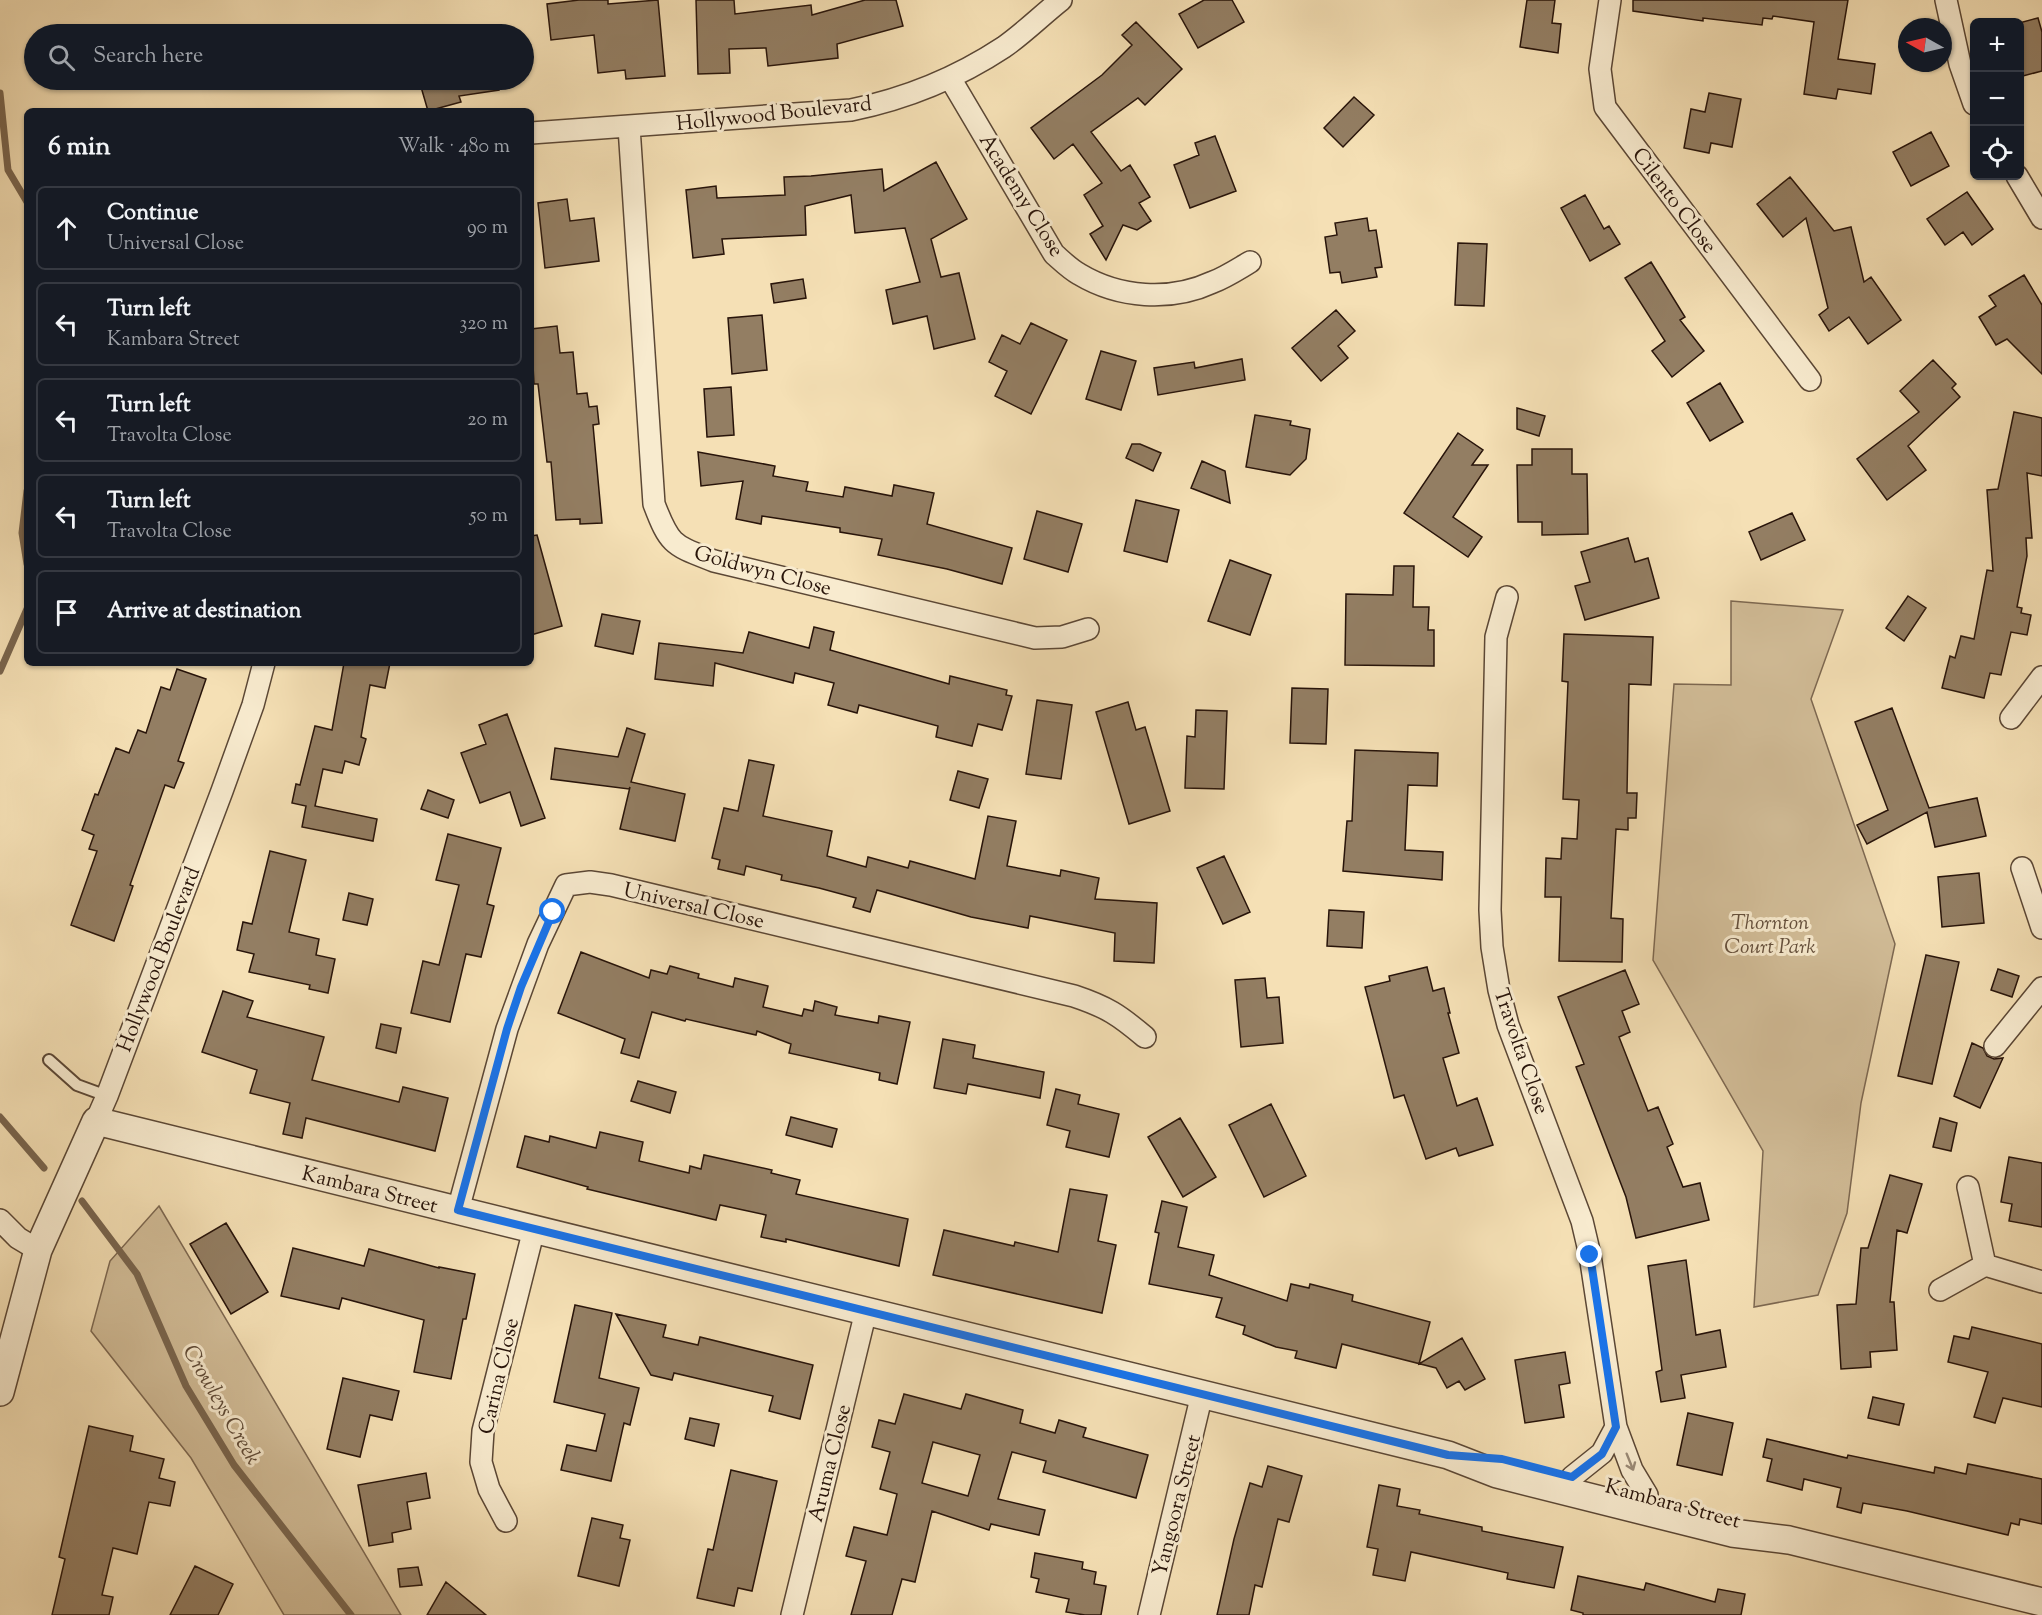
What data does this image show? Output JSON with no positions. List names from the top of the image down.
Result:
{
  "streets": {
    "street": [
      "Hollywood Boulevard",
      "Academy Close",
      "Cilento Close",
      "Goldwyn Close",
      "Universal Close",
      "Travolta Close",
      "Kambara Street",
      "Carina Close",
      "Aruma Close",
      "Yangoora Street"
    ]
  },
  "crossings": [
    ["Hollywood Boulevard", "Academy Close"],
    ["Hollywood Boulevard", "Goldwyn Close"],
    ["Hollywood Boulevard", "Kambara Street"],
    ["Universal Close", "Kambara Street"],
    ["Travolta Close", "Kambara Street"],
    ["Kambara Street", "Carina Close"],
    ["Kambara Street", "Aruma Close"],
    ["Kambara Street", "Yangoora Street"]
  ],
  "water": ["Crowleys Creek"],
  "parks": ["Thornton Court Park"],
  "north": "left",
  "page": {
    "map_buttons": ["+", "−"],
    "search": "Search here",
    "heading": ["6 min", "Walk · 480 m"],
    "list": [
      ["Continue", "Universal Close", "90 m"],
      ["Turn left", "Kambara Street", "320 m"],
      ["Turn left", "Travolta Close", "20 m"],
      ["Turn left", "Travolta Close", "50 m"],
      "Arrive at destination"
    ]
  }
}
